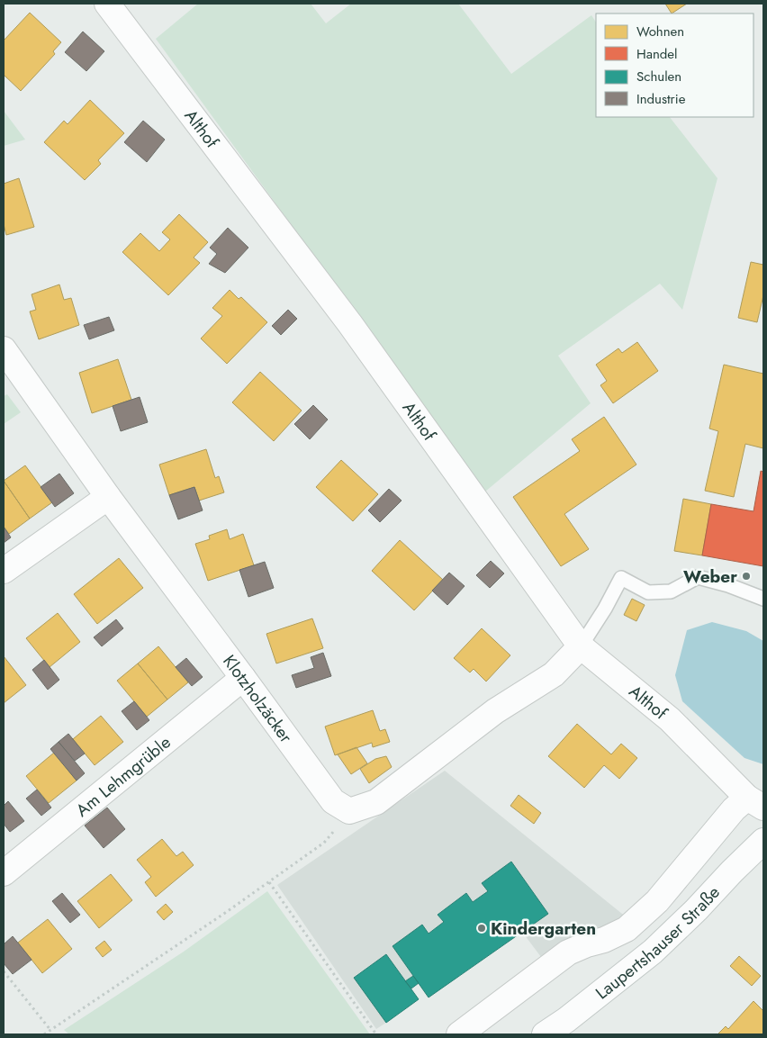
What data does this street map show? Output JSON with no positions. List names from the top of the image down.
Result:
{
  "streets": {
    "street": [
      "Althof",
      "Klotzholzäcker",
      "Am Lehmgrüble",
      "Laupertshauser Straße"
    ]
  },
  "crossings": [
    ["Klotzholzäcker", "Am Lehmgrüble"]
  ],
  "places": ["Weber", "Kindergarten"],
  "legend": [
    "Wohnen",
    "Handel",
    "Schulen",
    "Industrie"
  ]
}
